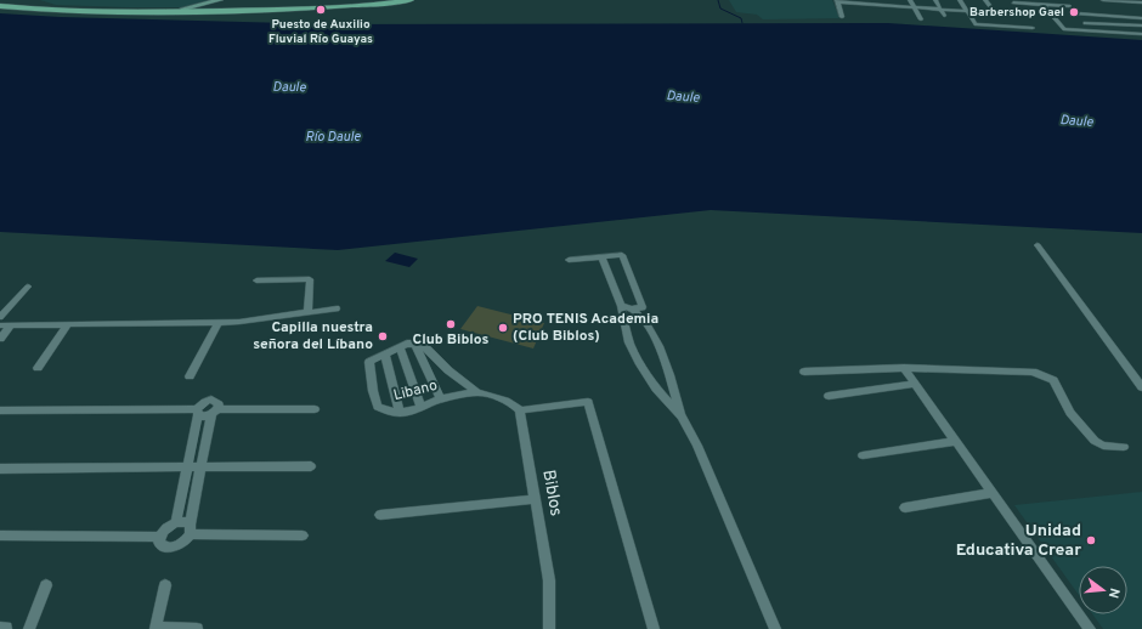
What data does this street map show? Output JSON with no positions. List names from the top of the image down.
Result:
{
  "streets": {
    "street": ["Libano", "Biblos"]
  },
  "water": ["Daule", "Río Daule"],
  "places": [
    "Puesto de Auxilio Fluvial Río Guayas",
    "Barbershop Gael",
    "Club Biblos",
    "PRO TENIS Academia (Club Biblos)",
    "Capilla nuestra señora del Líbano",
    "Unidad Educativa Crear"
  ],
  "north": "right"
}
